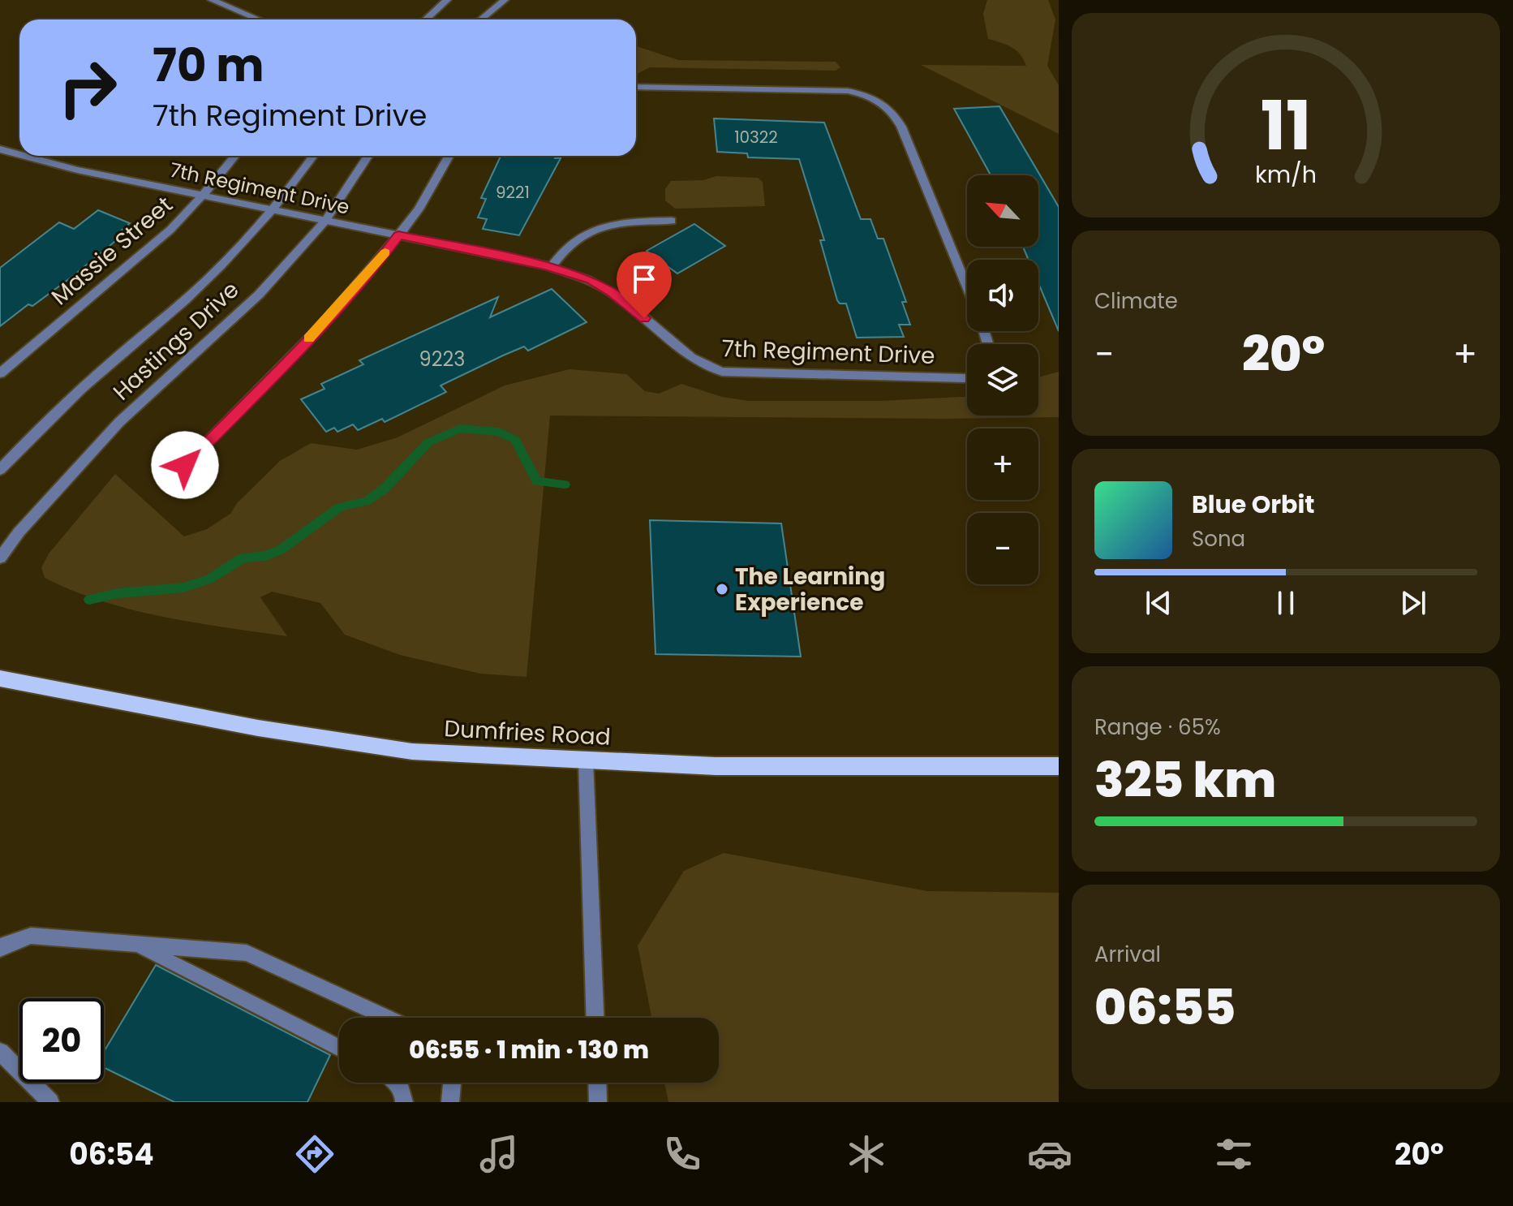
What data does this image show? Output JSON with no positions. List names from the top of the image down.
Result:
{
  "streets": {
    "main road": ["Dumfries Road"],
    "street": ["7th Regiment Drive", "Massie Street", "Hastings Drive"]
  },
  "crossings": [
    ["7th Regiment Drive", "Massie Street"],
    ["7th Regiment Drive", "Hastings Drive"]
  ],
  "places": ["The Learning Experience"],
  "house_numbers": ["10322", "9221", "9223"],
  "north": "top left",
  "page": {
    "turn": ["70 m", "7th Regiment Drive"],
    "map_buttons": ["+", "−"],
    "tile": [
      "Climate",
      ["Range · 65%", "325 km"],
      ["Arrival", "06:55"]
    ],
    "heat": ["−", "20°", "+"],
    "song": ["Blue Orbit", "Sona"],
    "limit": "20",
    "trip": "06:55 · 1 min · 130 m",
    "tabs": ["06:54", "20°"],
    "gauge": ["11", "km/h"]
  }
}
